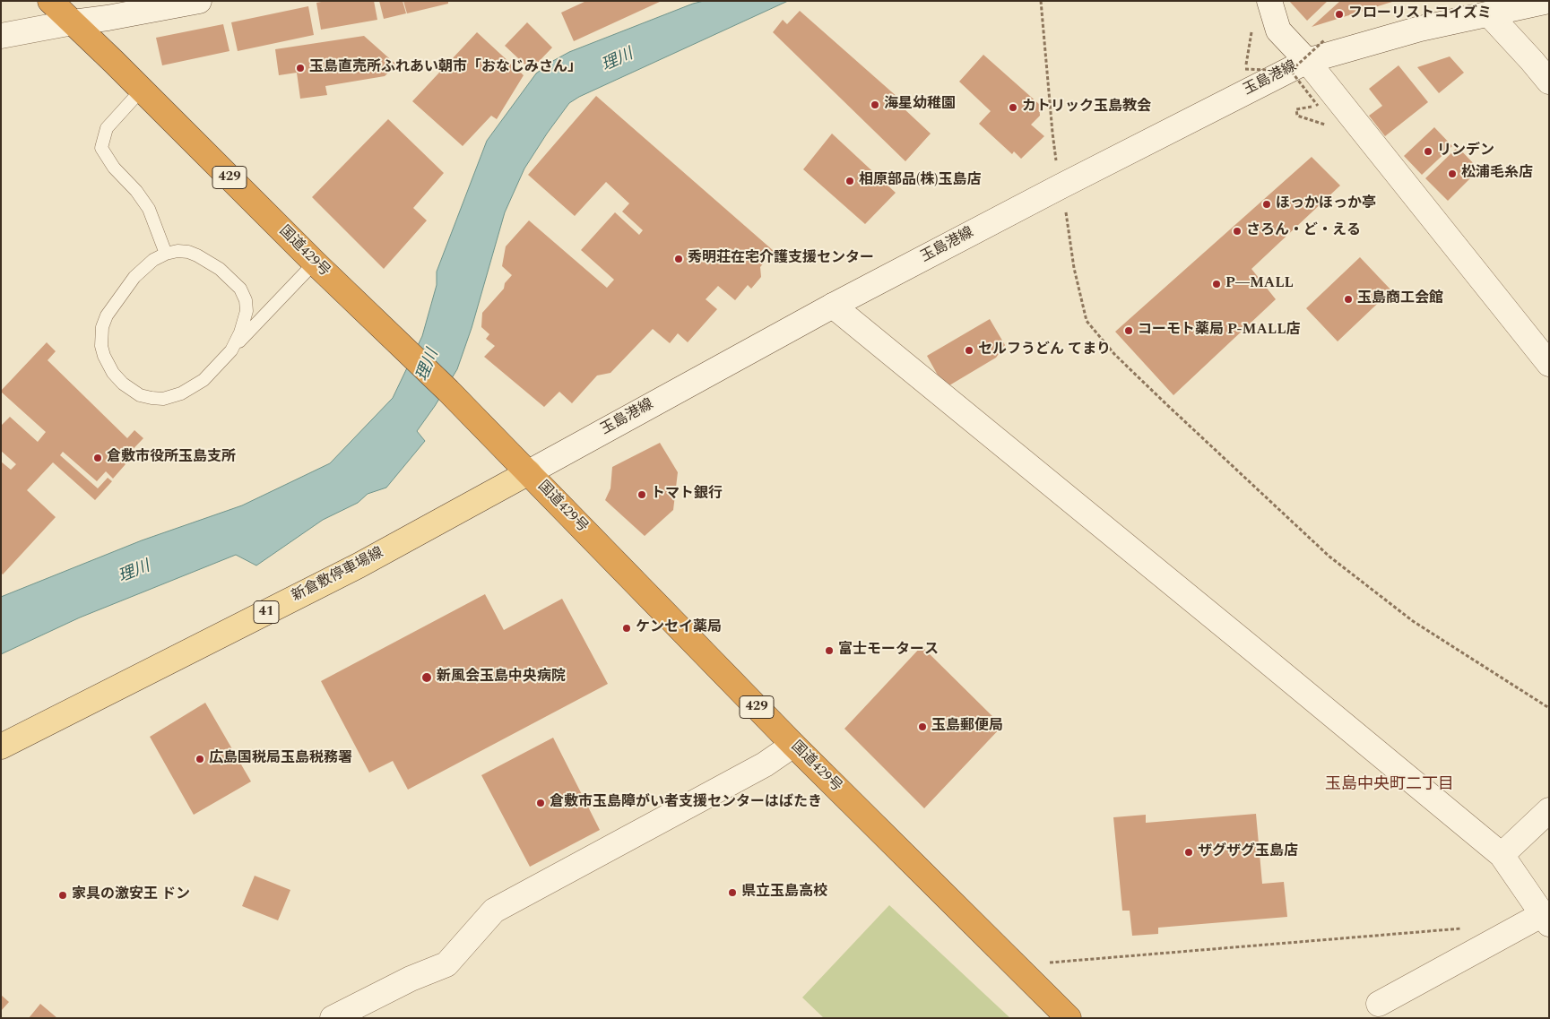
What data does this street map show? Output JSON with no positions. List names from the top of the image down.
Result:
{
  "streets": {
    "highway": ["429", "国道429号"],
    "main road": ["新倉敷停車場線", "41"],
    "street": ["玉島港線"]
  },
  "crossings": [
    ["玉島港線", "国道429号"],
    ["玉島港線", "新倉敷停車場線"],
    ["国道429号", "新倉敷停車場線"]
  ],
  "districts": ["玉島中央町二丁目"],
  "water": ["理川"],
  "places": [
    "フローリストコイズミ",
    "玉島直売所ふれあい朝市「おなじみさん」",
    "海星幼稚園",
    "カトリック玉島教会",
    "リンデン",
    "松浦毛糸店",
    "相原部品(株)玉島店",
    "ほっかほっか亭",
    "さろん・ど・える",
    "秀明荘在宅介護支援センター",
    "P―MALL",
    "玉島商工会館",
    "コーモト薬局 P-MALL店",
    "セルフうどん てまり",
    "倉敷市役所玉島支所",
    "トマト銀行",
    "ケンセイ薬局",
    "富士モータース",
    "新風会玉島中央病院",
    "玉島郵便局",
    "広島国税局玉島税務署",
    "倉敷市玉島障がい者支援センターはばたき",
    "ザグザグ玉島店",
    "県立玉島高校",
    "家具の激安王 ドン"
  ]
}
